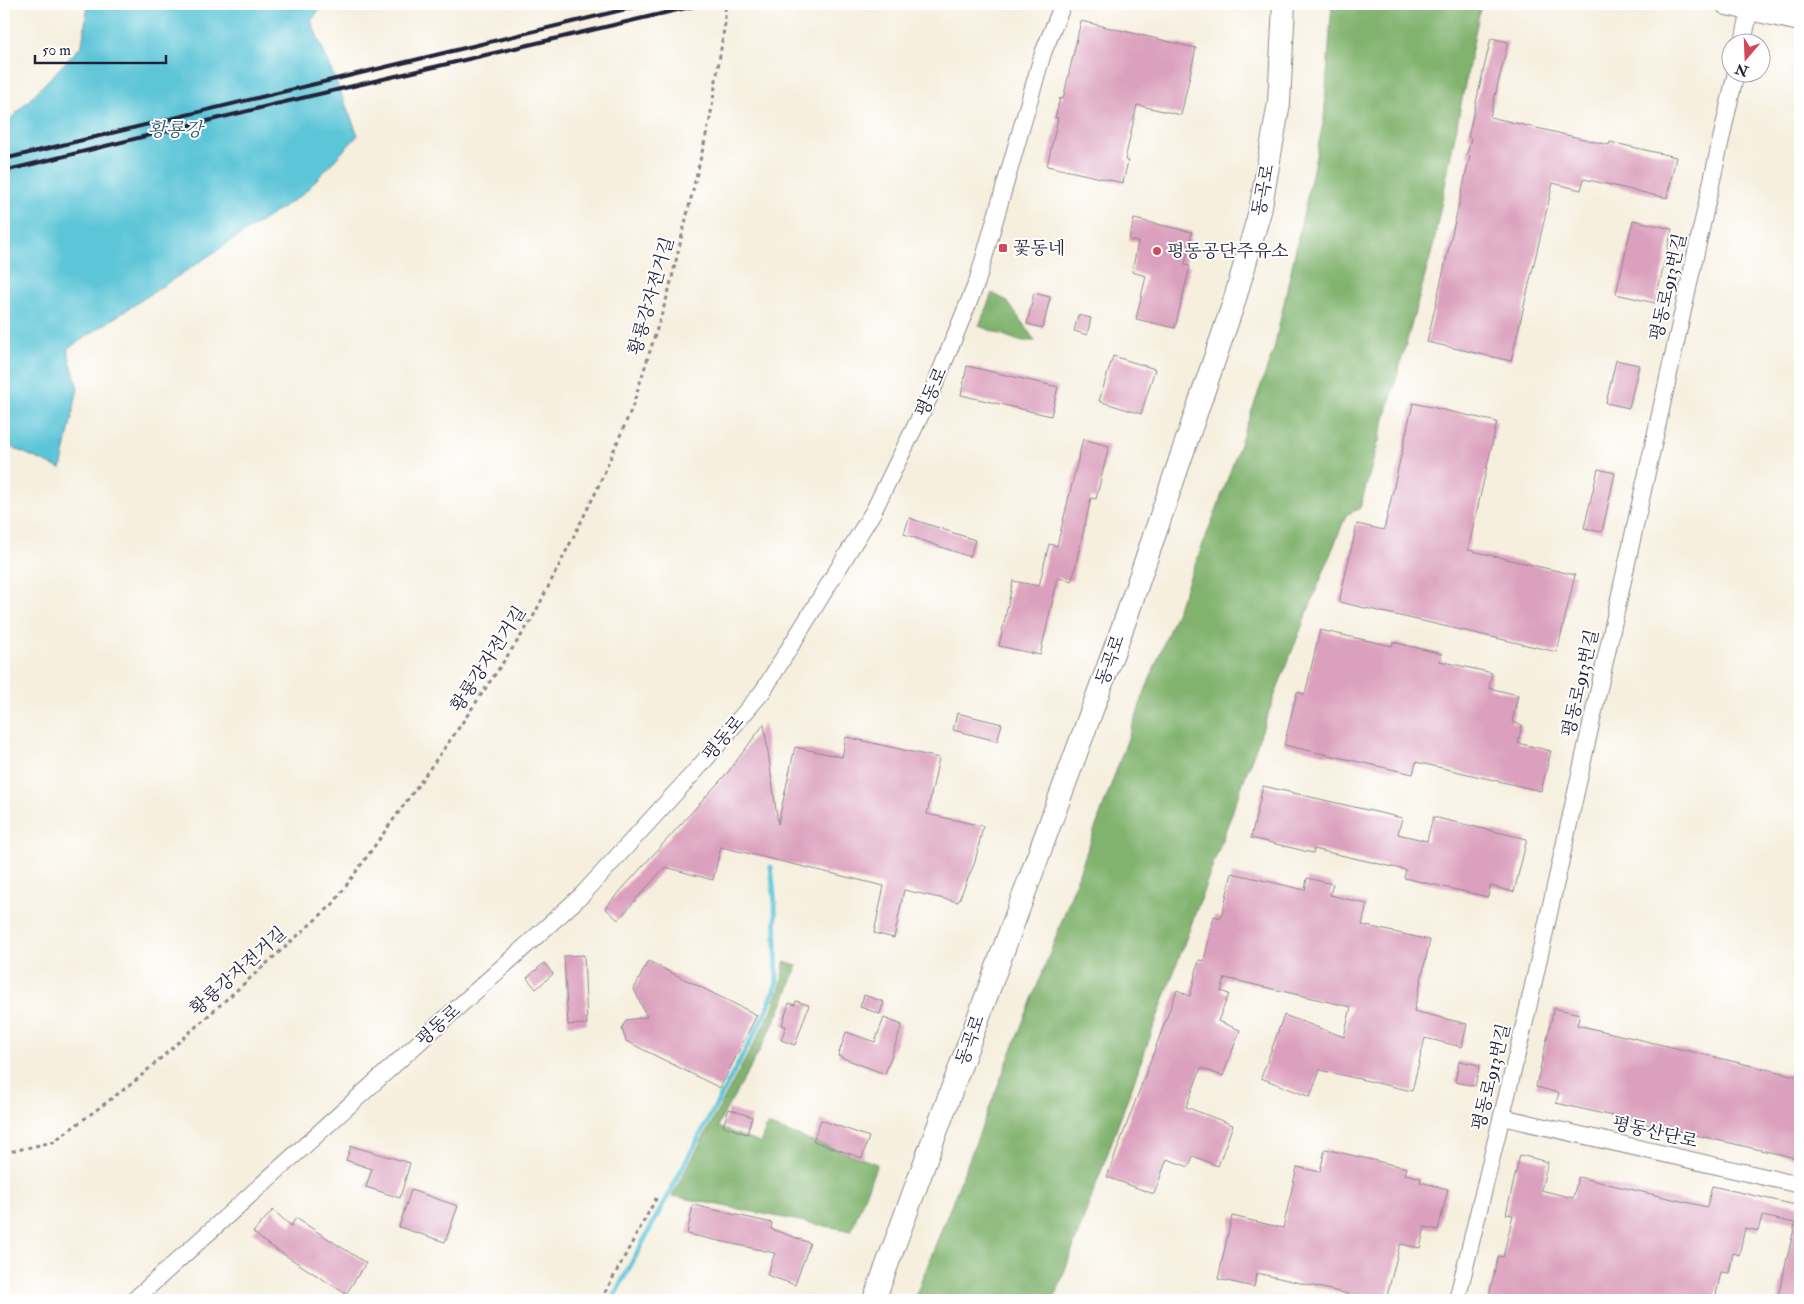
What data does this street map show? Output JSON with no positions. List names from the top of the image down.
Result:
{
  "streets": {
    "main road": ["동곡로"],
    "street": ["평동로913번길", "평동로", "평동산단로"],
    "path": ["황룡강자전거길"]
  },
  "crossings": [
    ["평동로913번길", "평동산단로"]
  ],
  "water": ["황룡강"],
  "places": {
    "transit": ["꽃동네"],
    "other": ["평동공단주유소"]
  },
  "scale_bar": "50 m",
  "north": "bottom"
}
